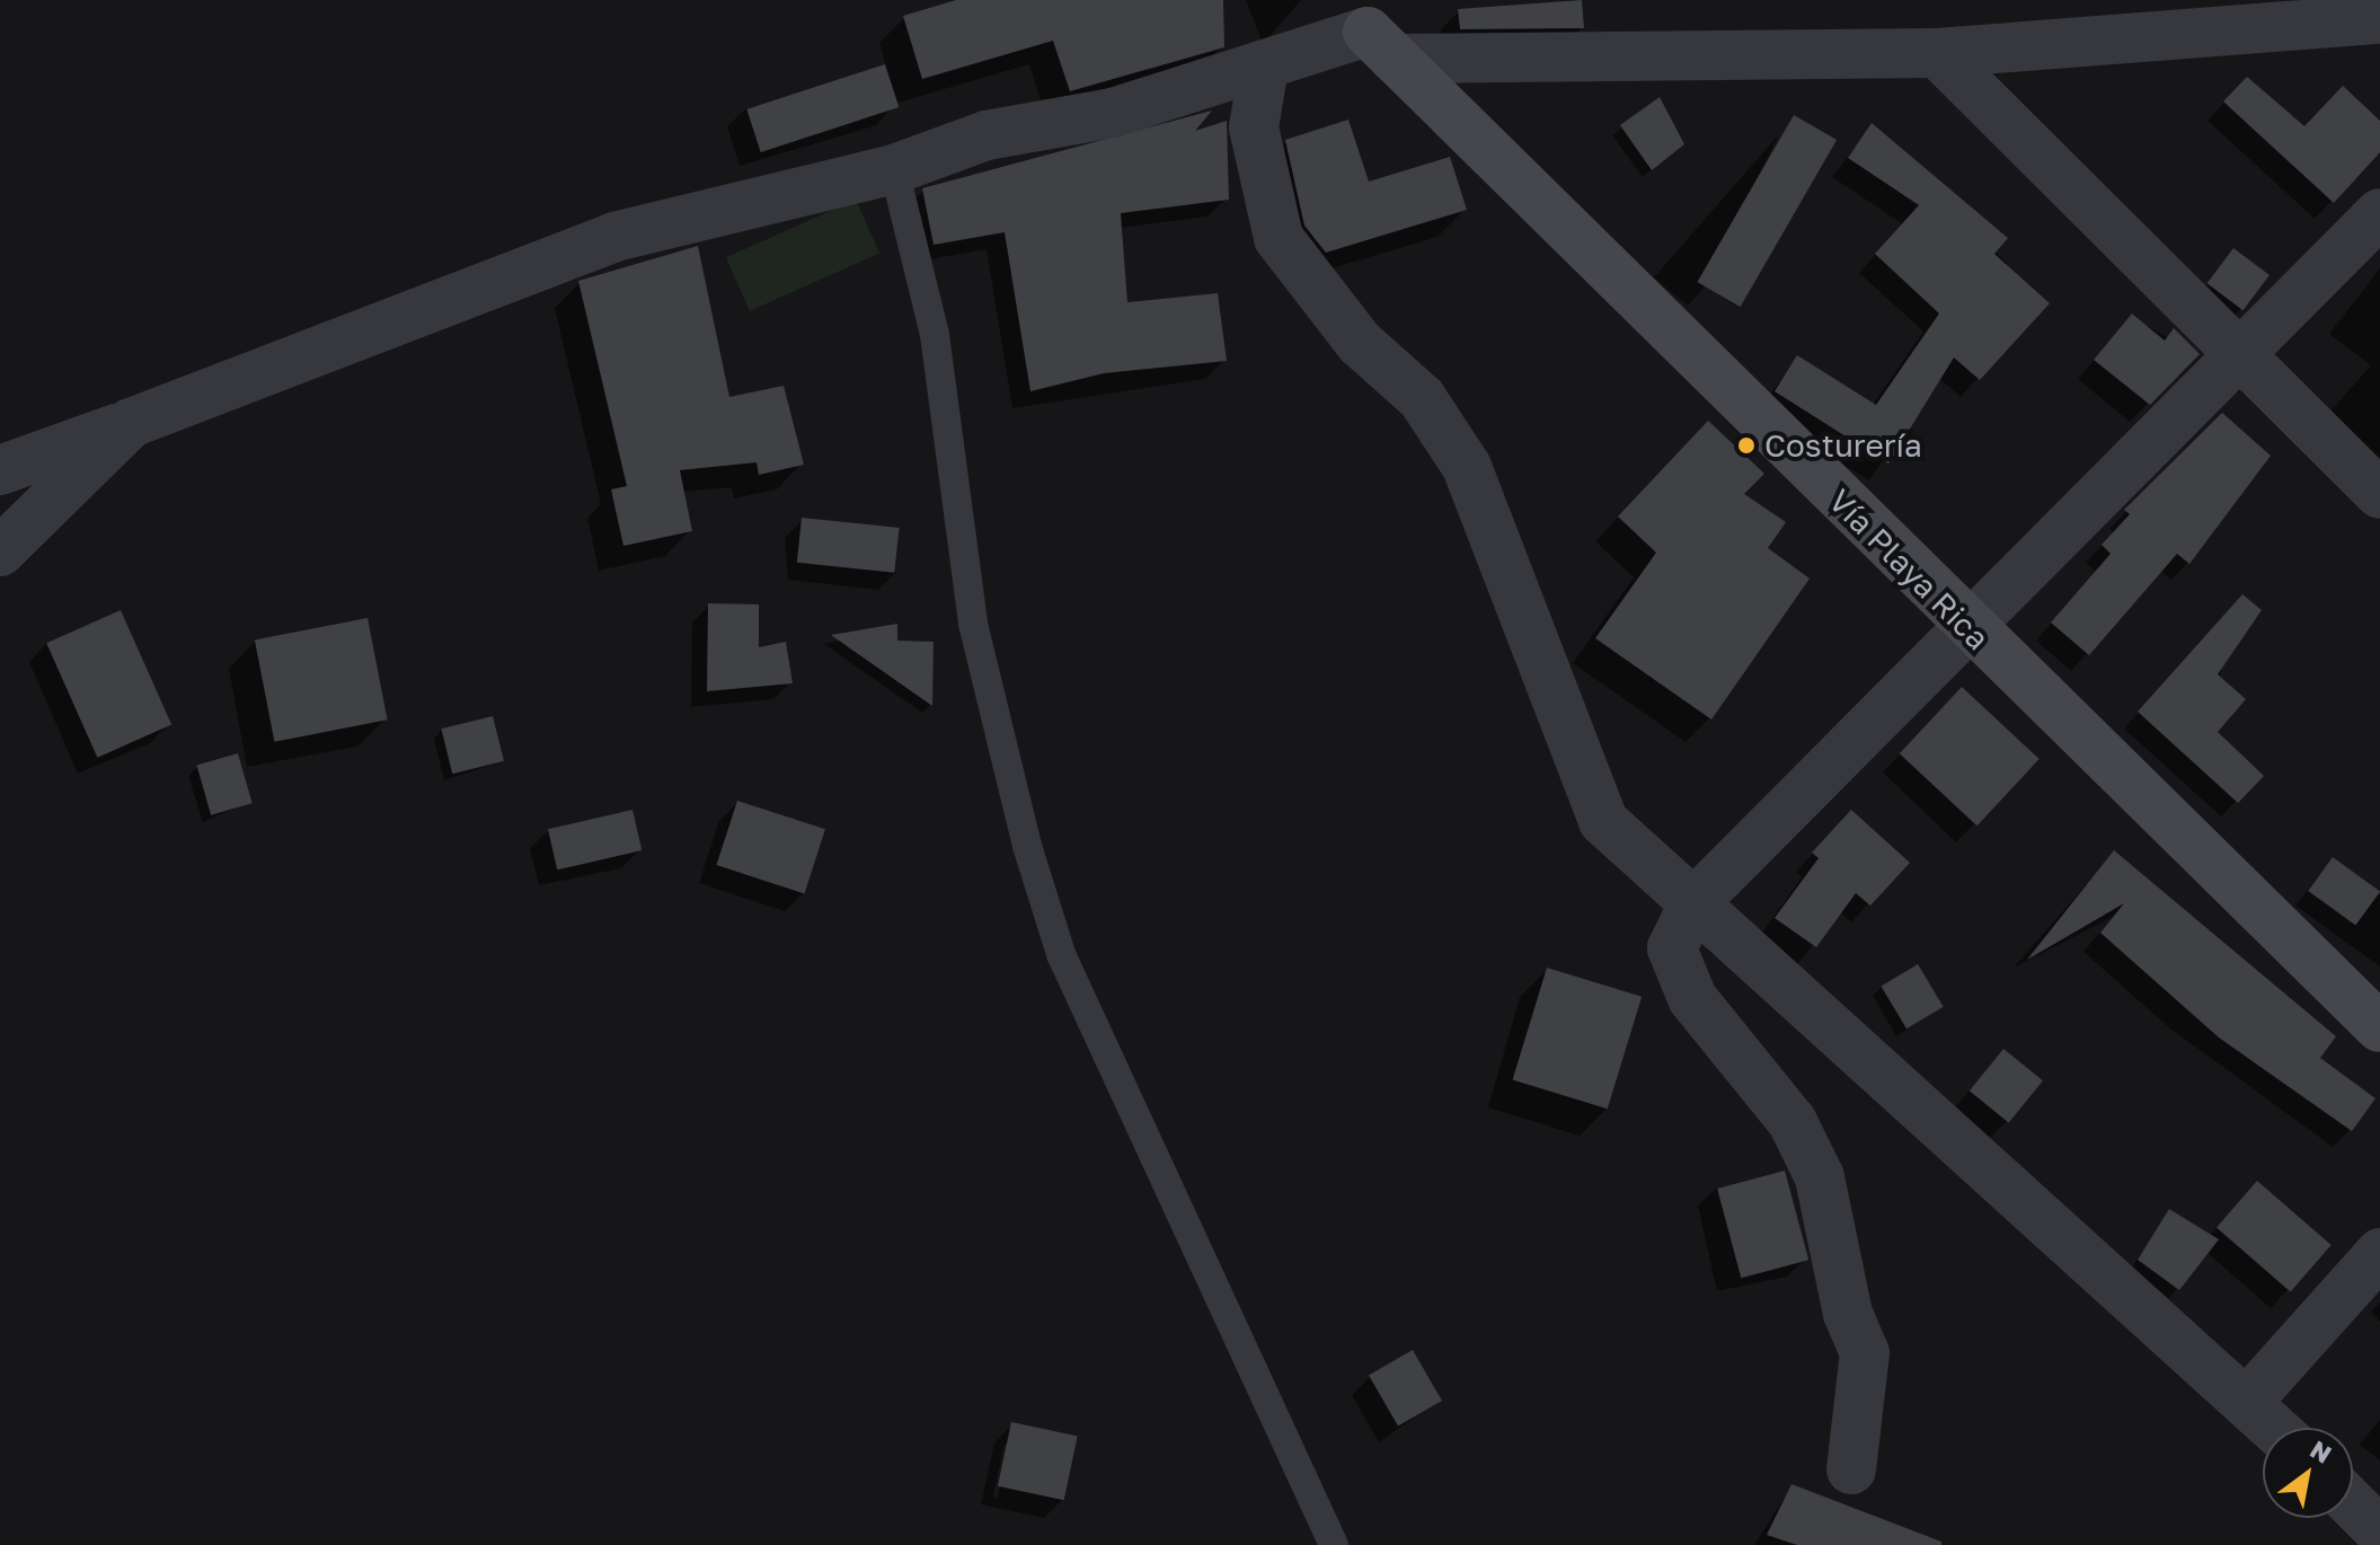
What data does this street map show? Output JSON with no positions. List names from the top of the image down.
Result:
{
  "streets": {
    "street": ["Vía Playa Rica"]
  },
  "places": ["Costurería"],
  "north": "top right"
}
